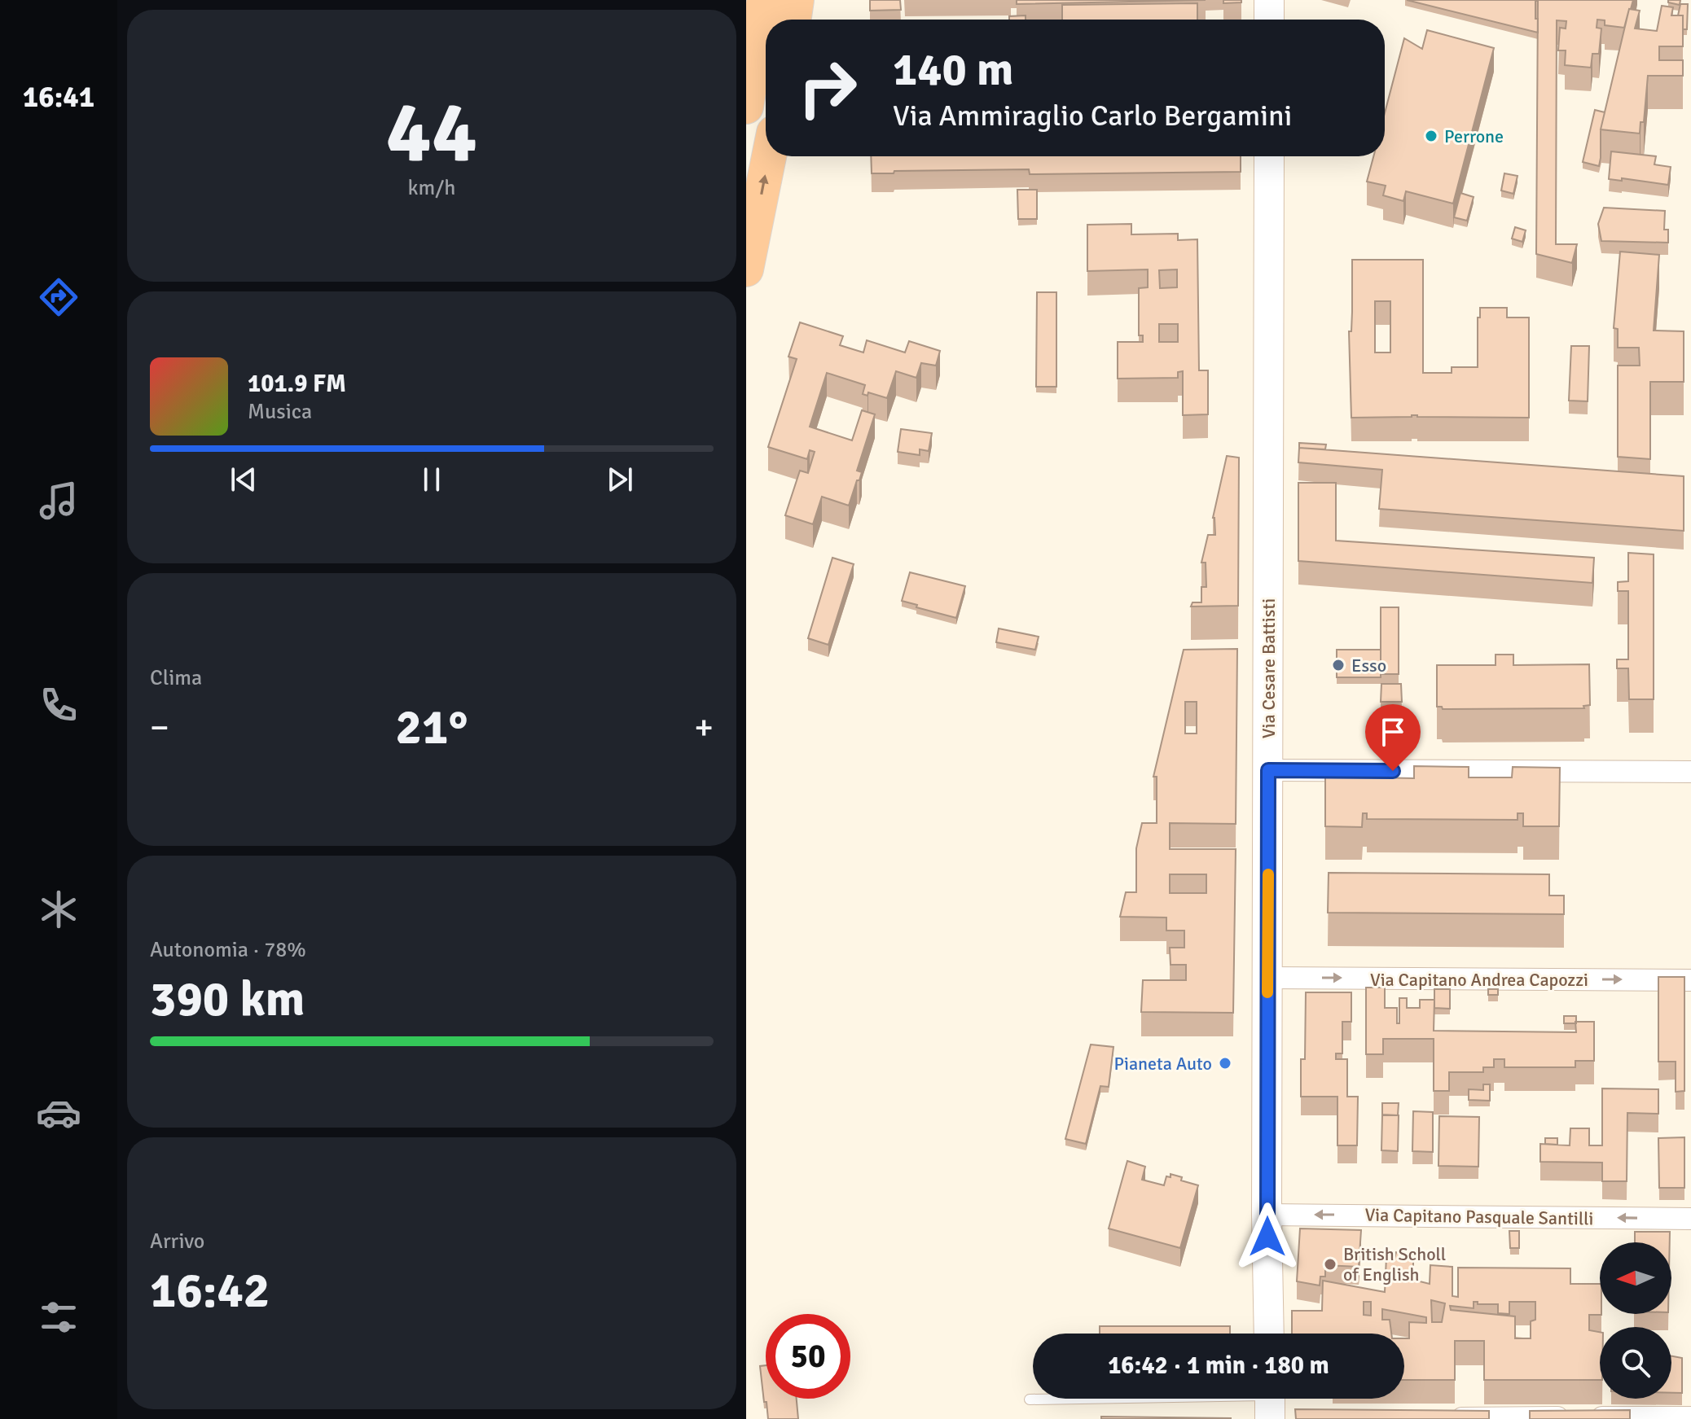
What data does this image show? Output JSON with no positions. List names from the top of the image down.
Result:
{
  "streets": {
    "main road": ["Via Cesare Battisti"],
    "street": ["Via Capitano Andrea Capozzi", "Via Capitano Pasquale Santilli"]
  },
  "crossings": [
    ["Via Cesare Battisti", "Via Capitano Andrea Capozzi"],
    ["Via Cesare Battisti", "Via Capitano Pasquale Santilli"]
  ],
  "one_way": ["Via Capitano Andrea Capozzi", "Via Capitano Pasquale Santilli"],
  "places": [
    "Perrone",
    "Esso",
    "Pianeta Auto",
    "British Scholl of English"
  ],
  "north": "left",
  "page": {
    "tabs": "16:41",
    "tile": [
      ["44", "km/h"],
      "Clima",
      ["Autonomia · 78%", "390 km"],
      ["Arrivo", "16:42"]
    ],
    "turn": ["140 m", "Via Ammiraglio Carlo Bergamini"],
    "song": ["101.9 FM", "Musica"],
    "heat": ["−", "21°", "+"],
    "limit": "50",
    "trip": "16:42 · 1 min · 180 m"
  }
}
